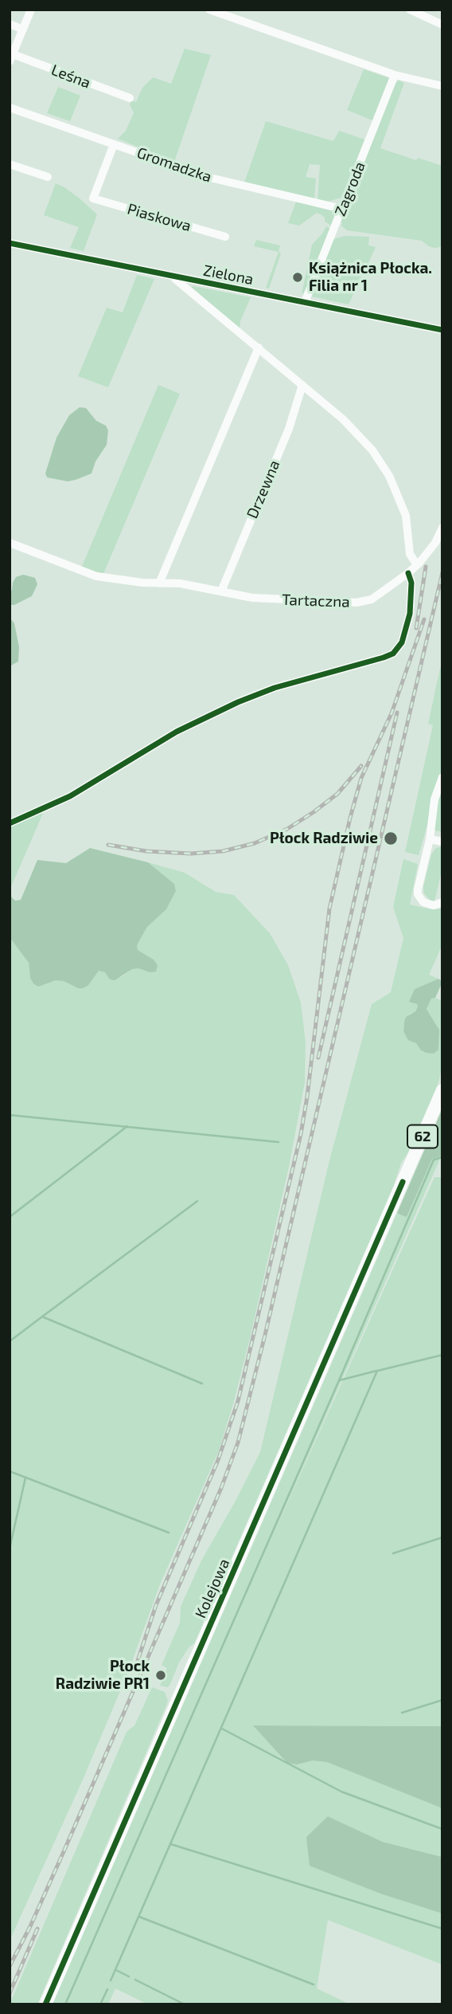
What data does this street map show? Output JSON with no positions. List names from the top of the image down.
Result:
{
  "streets": {
    "main road": ["62", "Kolejowa"],
    "street": [
      "Leśna",
      "Gromadzka",
      "Zagroda",
      "Piaskowa",
      "Zielona",
      "Drzewna",
      "Tartaczna"
    ]
  },
  "crossings": [
    ["Gromadzka", "Zagroda"],
    ["Gromadzka", "Piaskowa"],
    ["Zagroda", "Zielona"],
    ["Drzewna", "Tartaczna"]
  ],
  "places": ["Książnica Płocka. Filia nr 1", "Płock Radziwie", "Płock Radziwie PR1"]
}
